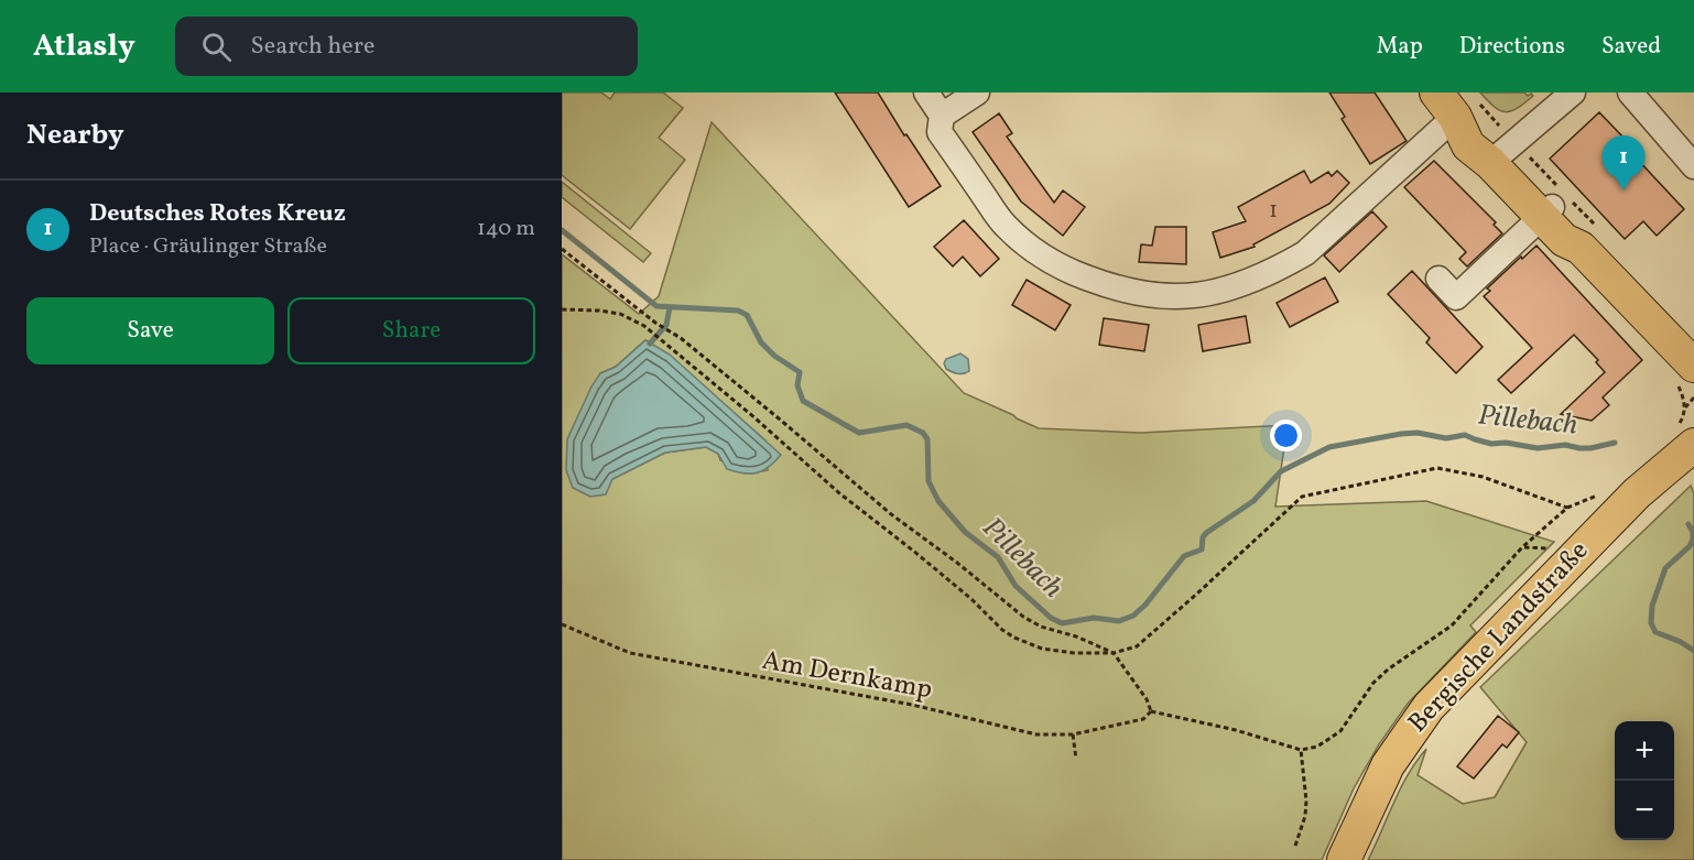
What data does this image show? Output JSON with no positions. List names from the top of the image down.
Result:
{
  "streets": {
    "main road": ["Bergische Landstraße"],
    "path": ["Am Dernkamp"]
  },
  "water": ["Pillebach"],
  "house_numbers": ["1"],
  "page": {
    "header": "Atlasly",
    "search": "Search here",
    "nav": ["Map", "Directions", "Saved"],
    "heading": "Nearby",
    "pins": "1",
    "list": [
      {
        "mark": "1",
        "name": "Deutsches Rotes Kreuz",
        "note": "Place · Gräulinger Straße",
        "value": "140 m"
      }
    ],
    "buttons": ["Save", "Share"],
    "map_buttons": ["+", "−"]
  }
}
